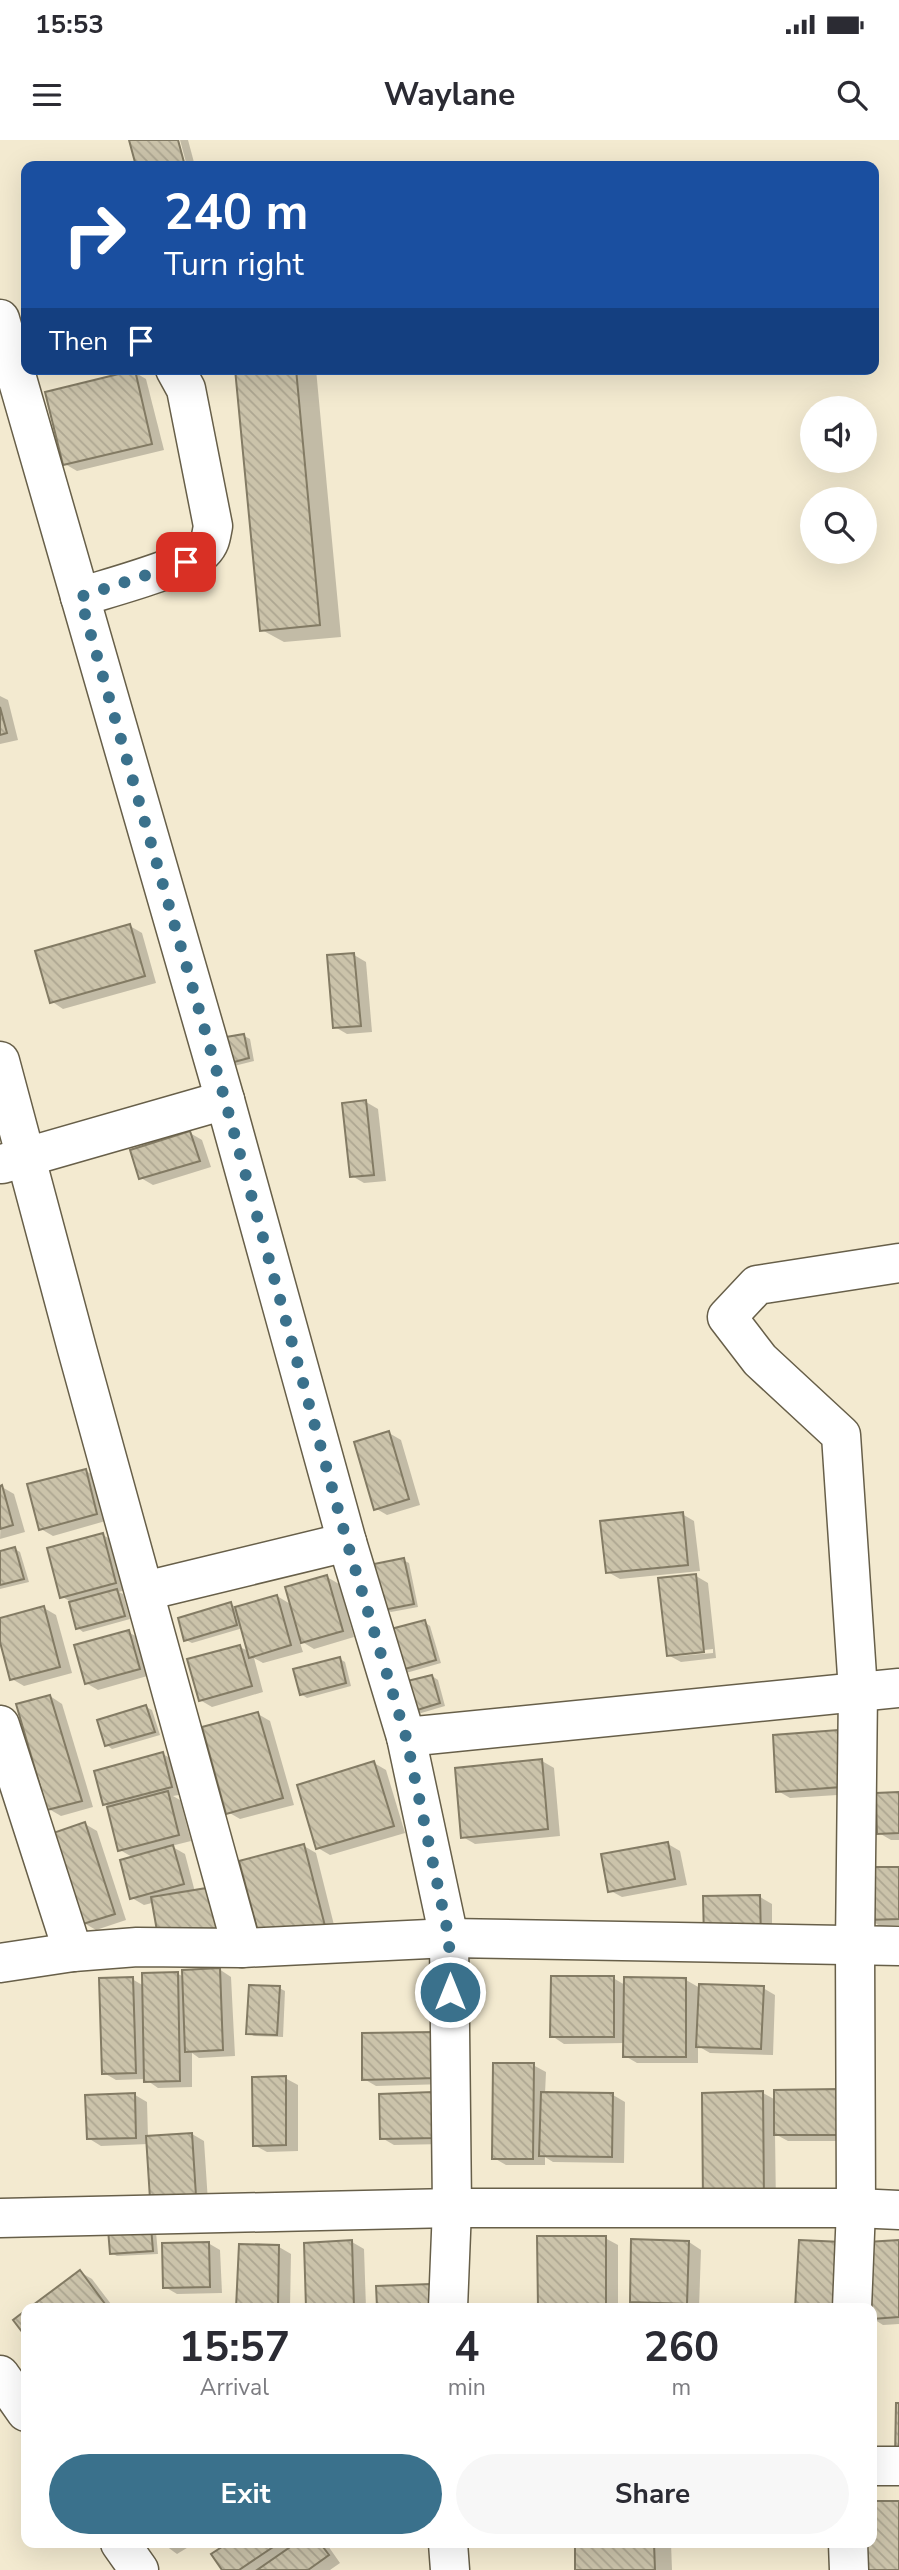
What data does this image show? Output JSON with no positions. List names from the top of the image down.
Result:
{
  "page": {
    "status": "15:53",
    "header": "Waylane",
    "turn": ["240 m", "Turn right"],
    "then": "Then",
    "eta": [
      "15:57",
      "Arrival",
      "4",
      "min",
      "260",
      "m"
    ],
    "buttons": ["Exit", "Share"]
  }
}
